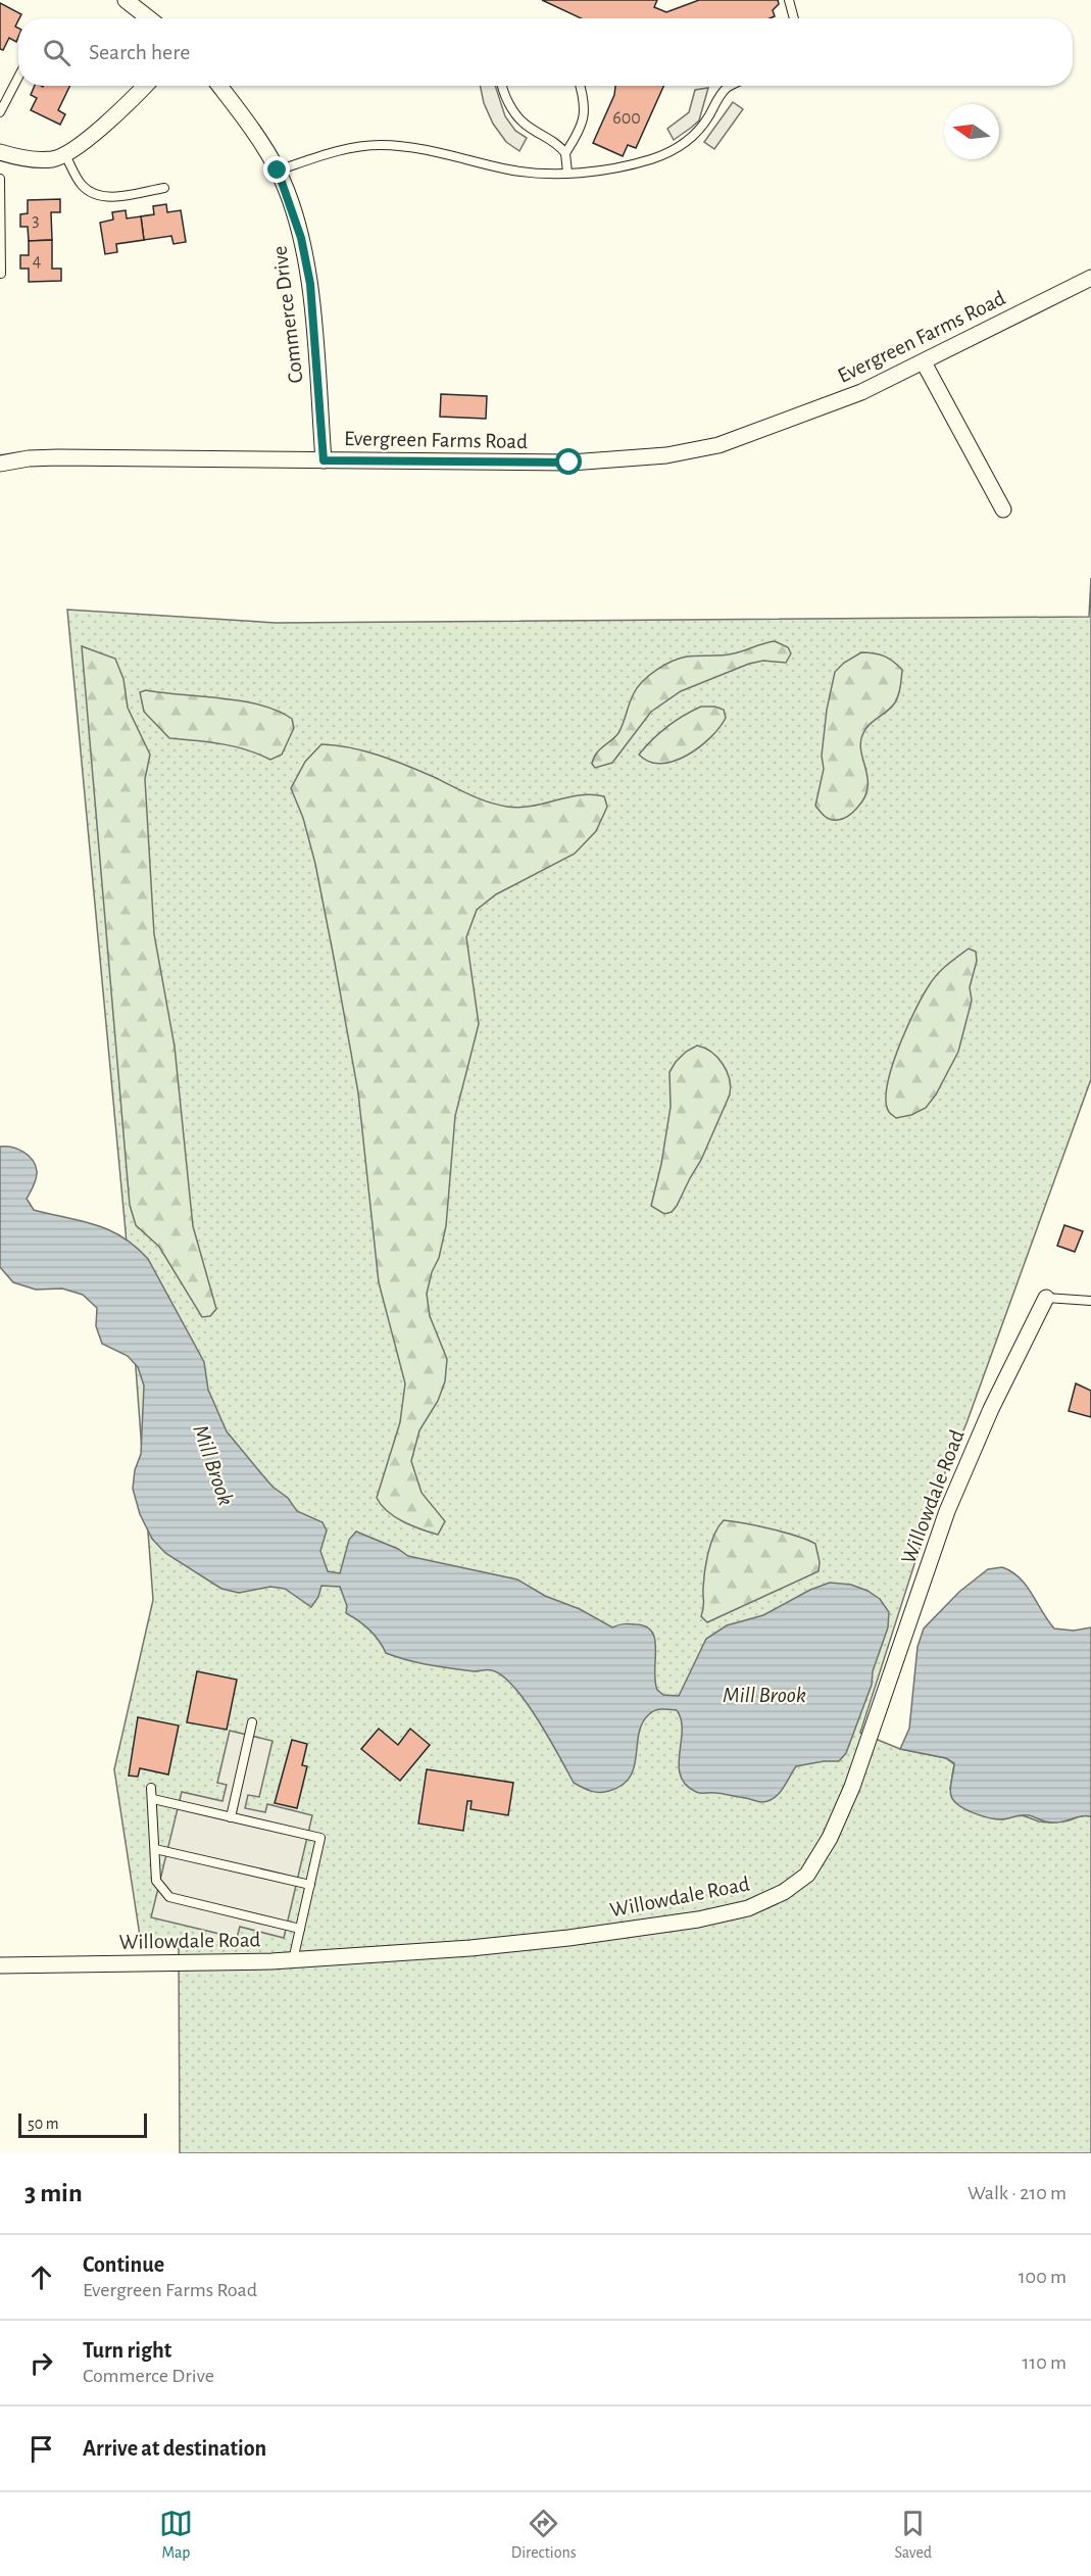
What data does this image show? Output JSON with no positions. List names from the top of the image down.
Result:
{
  "streets": {
    "street": ["Commerce Drive", "Evergreen Farms Road", "Willowdale Road"]
  },
  "crossings": [
    ["Commerce Drive", "Evergreen Farms Road"]
  ],
  "water": ["Mill Brook"],
  "house_numbers": ["600", "3", "4"],
  "scale_bar": "50 m",
  "north": "left",
  "page": {
    "search": "Search here",
    "scale": "50 m",
    "heading": ["3 min", "Walk · 210 m"],
    "list": [
      ["Continue", "Evergreen Farms Road", "100 m"],
      ["Turn right", "Commerce Drive", "110 m"],
      "Arrive at destination"
    ],
    "nav": ["Map", "Directions", "Saved"]
  }
}
